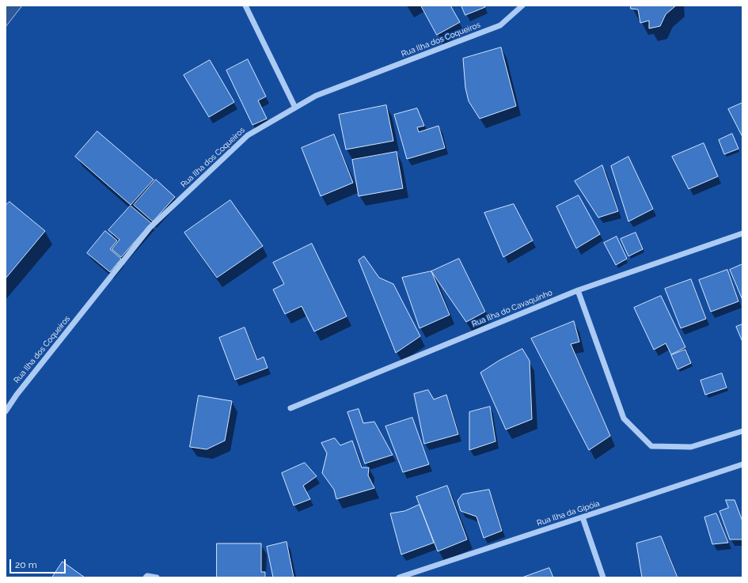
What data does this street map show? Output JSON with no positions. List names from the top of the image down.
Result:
{
  "streets": {
    "street": ["Rua Ilha dos Coqueiros", "Rua Ilha do Cavaquinho", "Rua Ilha da Gipóia"]
  },
  "scale_bar": "20 m"
}
